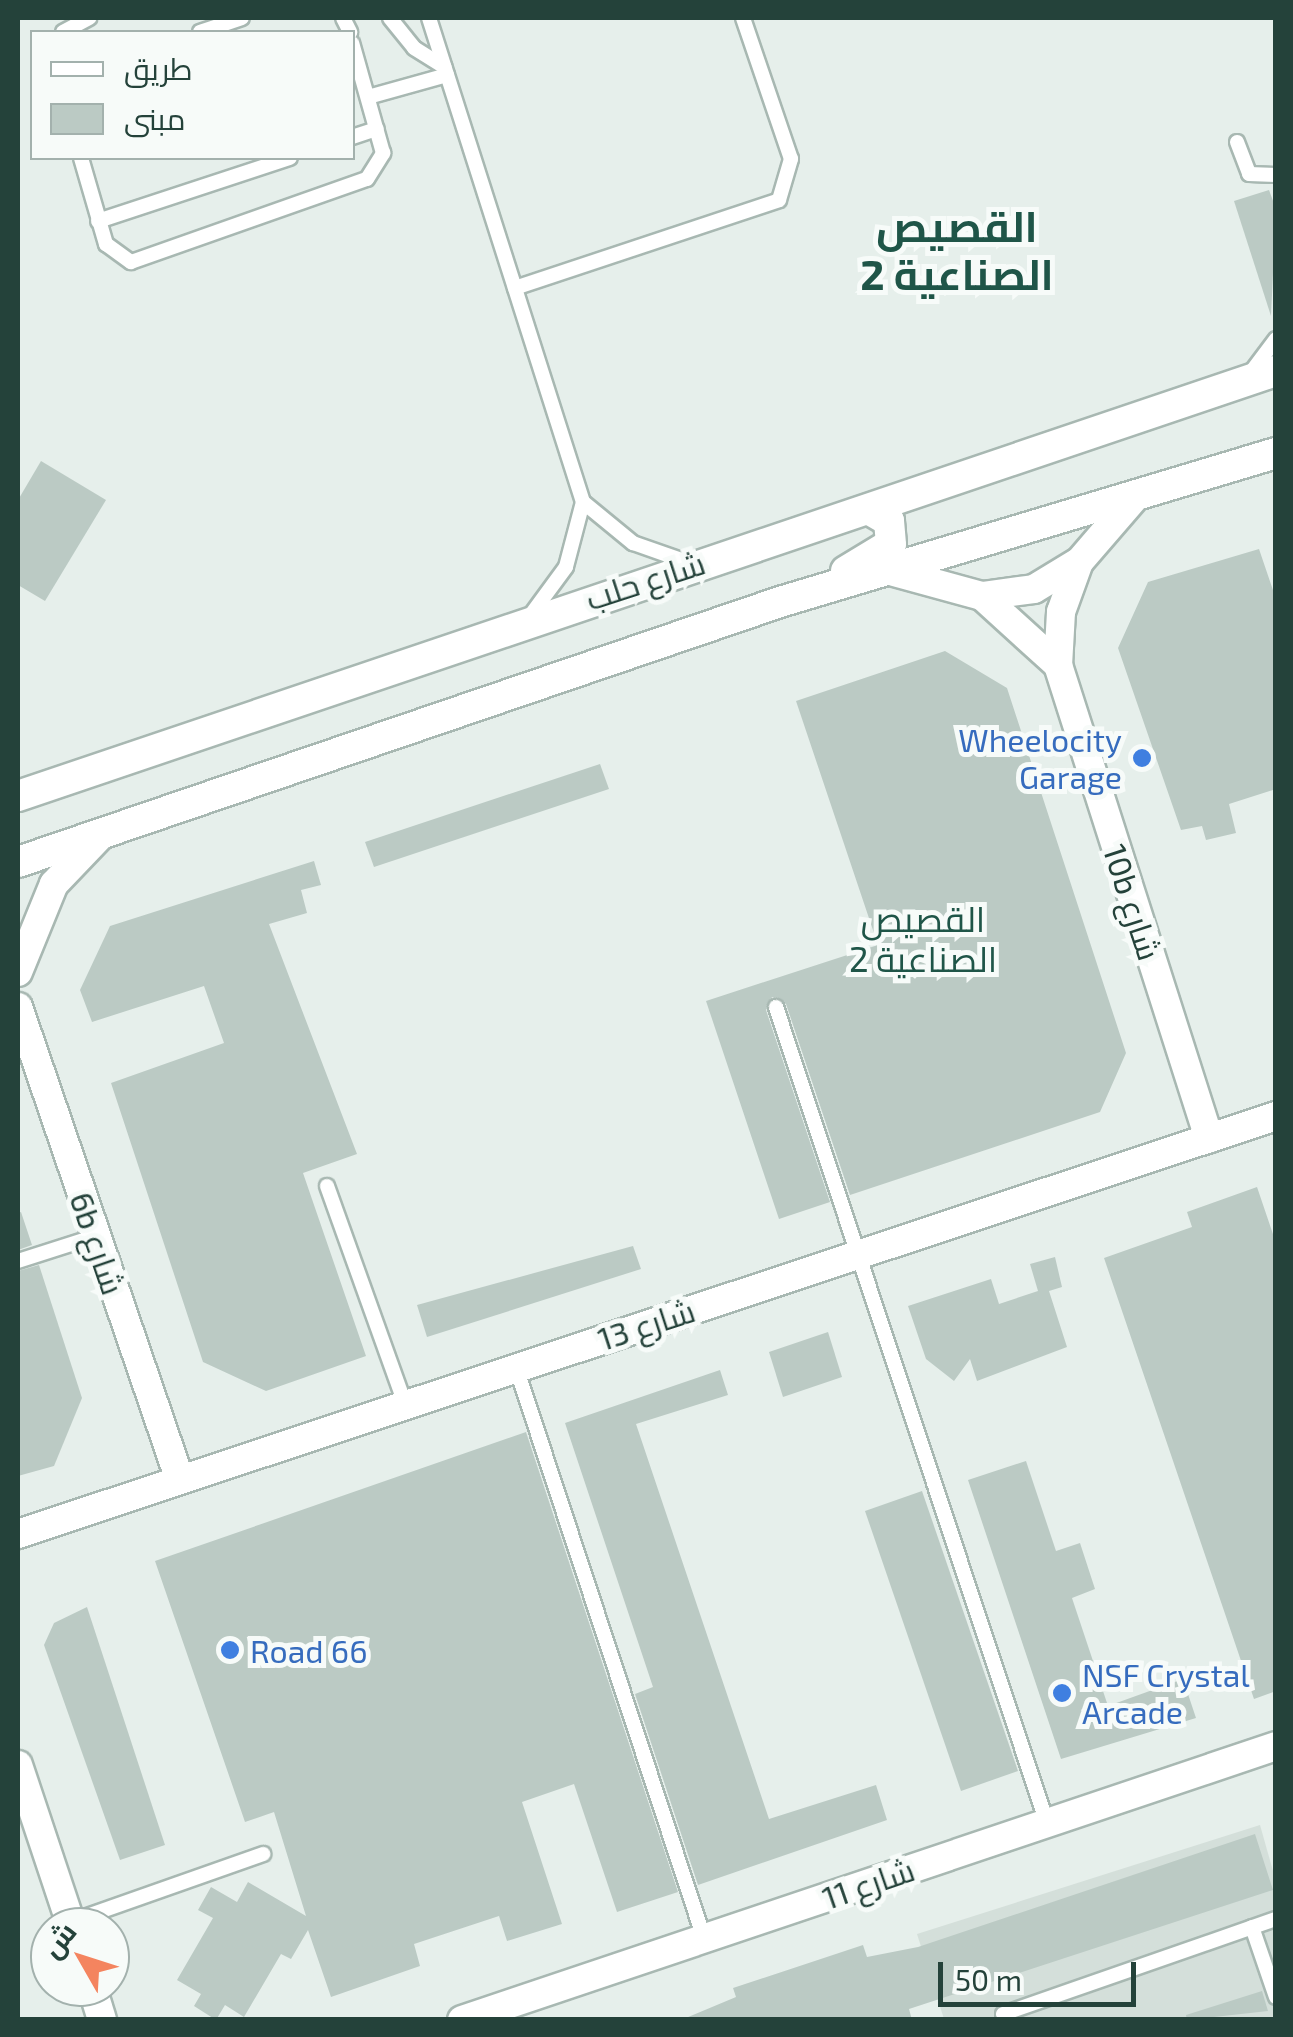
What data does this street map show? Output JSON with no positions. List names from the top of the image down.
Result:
{
  "streets": {
    "street": [
      "شارع حلب",
      "10b شارع",
      "6b شارع",
      "شارع 13",
      "شارع 11"
    ]
  },
  "crossings": [
    ["شارع حلب", "10b شارع"],
    ["10b شارع", "شارع 13"],
    ["6b شارع", "شارع 13"]
  ],
  "districts": ["القصيص الصناعية 2", "القصيص الصناعية 2"],
  "places": ["Wheelocity Garage", "Road 66", "NSF Crystal Arcade"],
  "legend": ["طريق", "مبنى"],
  "scale_bar": "50 m",
  "north": "top left"
}
